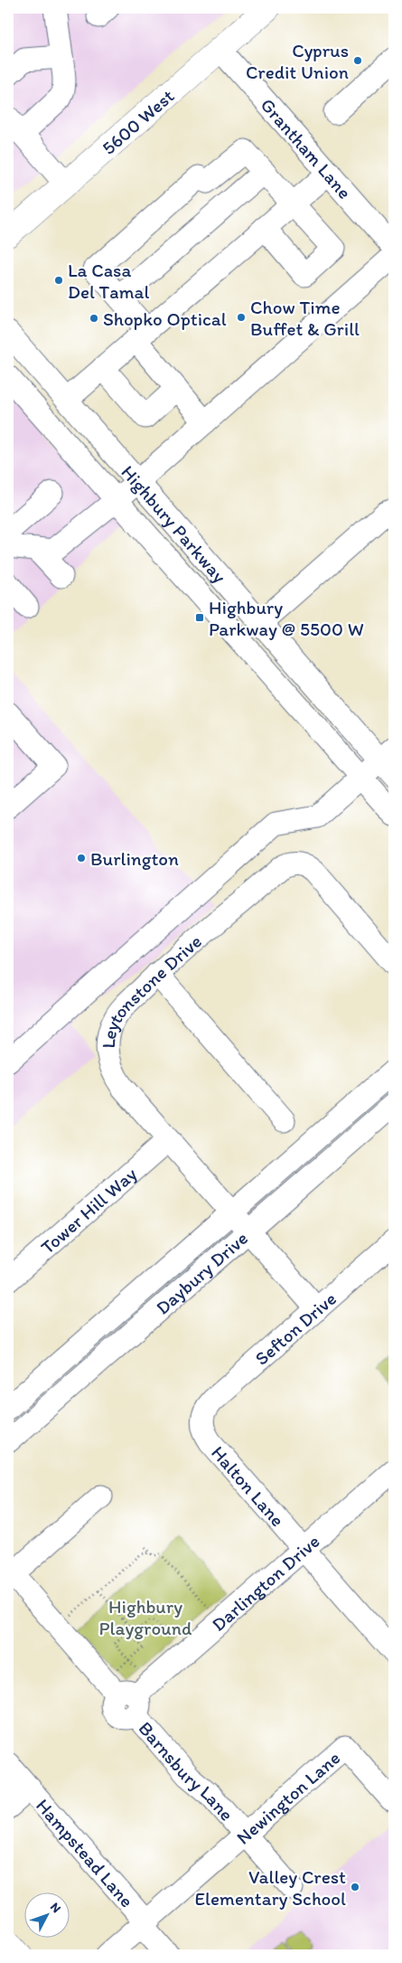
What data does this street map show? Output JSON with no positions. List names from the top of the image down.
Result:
{
  "streets": {
    "main road": ["5600 West"],
    "street": [
      "Grantham Lane",
      "Highbury Parkway",
      "Leytonstone Drive",
      "Tower Hill Way",
      "Daybury Drive",
      "Sefton Drive",
      "Halton Lane",
      "Darlington Drive",
      "Barnsbury Lane",
      "Newington Lane",
      "Hampstead Lane"
    ]
  },
  "crossings": [
    ["5600 West", "Grantham Lane"],
    ["Leytonstone Drive", "Tower Hill Way"],
    ["Leytonstone Drive", "Daybury Drive"],
    ["Leytonstone Drive", "Sefton Drive"],
    ["Sefton Drive", "Halton Lane"],
    ["Halton Lane", "Darlington Drive"],
    ["Darlington Drive", "Barnsbury Lane"],
    ["Barnsbury Lane", "Newington Lane"],
    ["Newington Lane", "Hampstead Lane"]
  ],
  "parks": ["Highbury Playground"],
  "places": {
    "other": [
      "Cyprus Credit Union",
      "La Casa Del Tamal",
      "Chow Time Buffet & Grill",
      "Shopko Optical",
      "Burlington",
      "Valley Crest Elementary School"
    ],
    "transit": ["Highbury Parkway @ 5500 W"]
  },
  "north": "top right"
}
